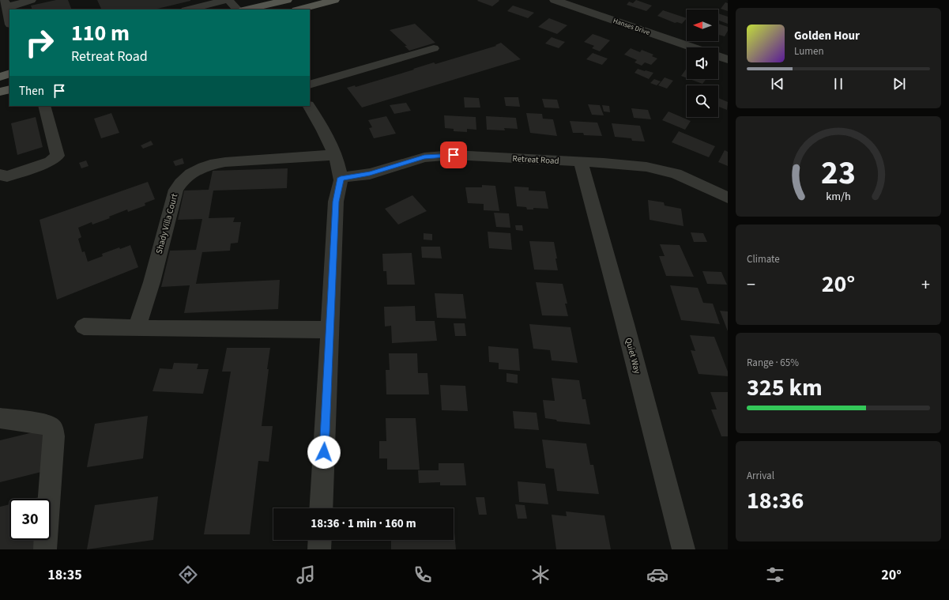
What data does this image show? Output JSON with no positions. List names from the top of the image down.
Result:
{
  "streets": {
    "street": [
      "Hanses Drive",
      "Retreat Road",
      "Shady Villa Court",
      "Quiet Way"
    ]
  },
  "crossings": [
    ["Retreat Road", "Quiet Way"]
  ],
  "north": "left",
  "page": {
    "turn": ["110 m", "Retreat Road"],
    "song": ["Golden Hour", "Lumen"],
    "then": "Then",
    "tile": [
      "Climate",
      ["Range · 65%", "325 km"],
      ["Arrival", "18:36"]
    ],
    "heat": ["−", "20°", "+"],
    "limit": "30",
    "trip": "18:36 · 1 min · 160 m",
    "tabs": ["18:35", "20°"],
    "gauge": ["23", "km/h"]
  }
}
